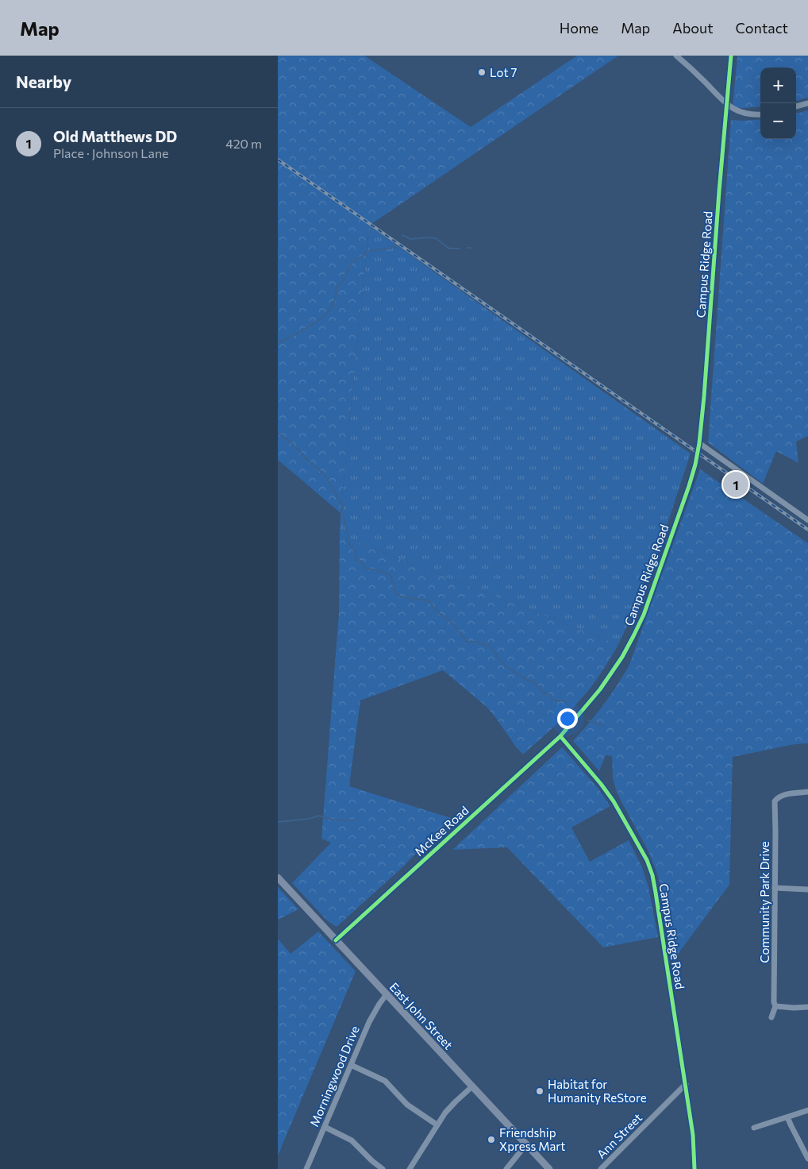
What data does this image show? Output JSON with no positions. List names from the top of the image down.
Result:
{
  "streets": {
    "main road": ["East John Street"],
    "street": [
      "Campus Ridge Road",
      "McKee Road",
      "Community Park Drive",
      "Morningwood Drive",
      "Ann Street"
    ]
  },
  "crossings": [
    ["Campus Ridge Road", "McKee Road"],
    ["Campus Ridge Road", "Ann Street"],
    ["McKee Road", "East John Street"],
    ["East John Street", "Morningwood Drive"]
  ],
  "places": ["Lot 7", "Habitat for Humanity ReStore", "Friendship Xpress Mart"],
  "page": {
    "header": "Map",
    "nav": [
      "Home",
      "Map",
      "About",
      "Contact"
    ],
    "heading": "Nearby",
    "map_buttons": ["+", "−"],
    "list": [
      {
        "mark": "1",
        "name": "Old Matthews DD",
        "note": "Place · Johnson Lane",
        "value": "420 m"
      }
    ],
    "pins": "1"
  }
}
